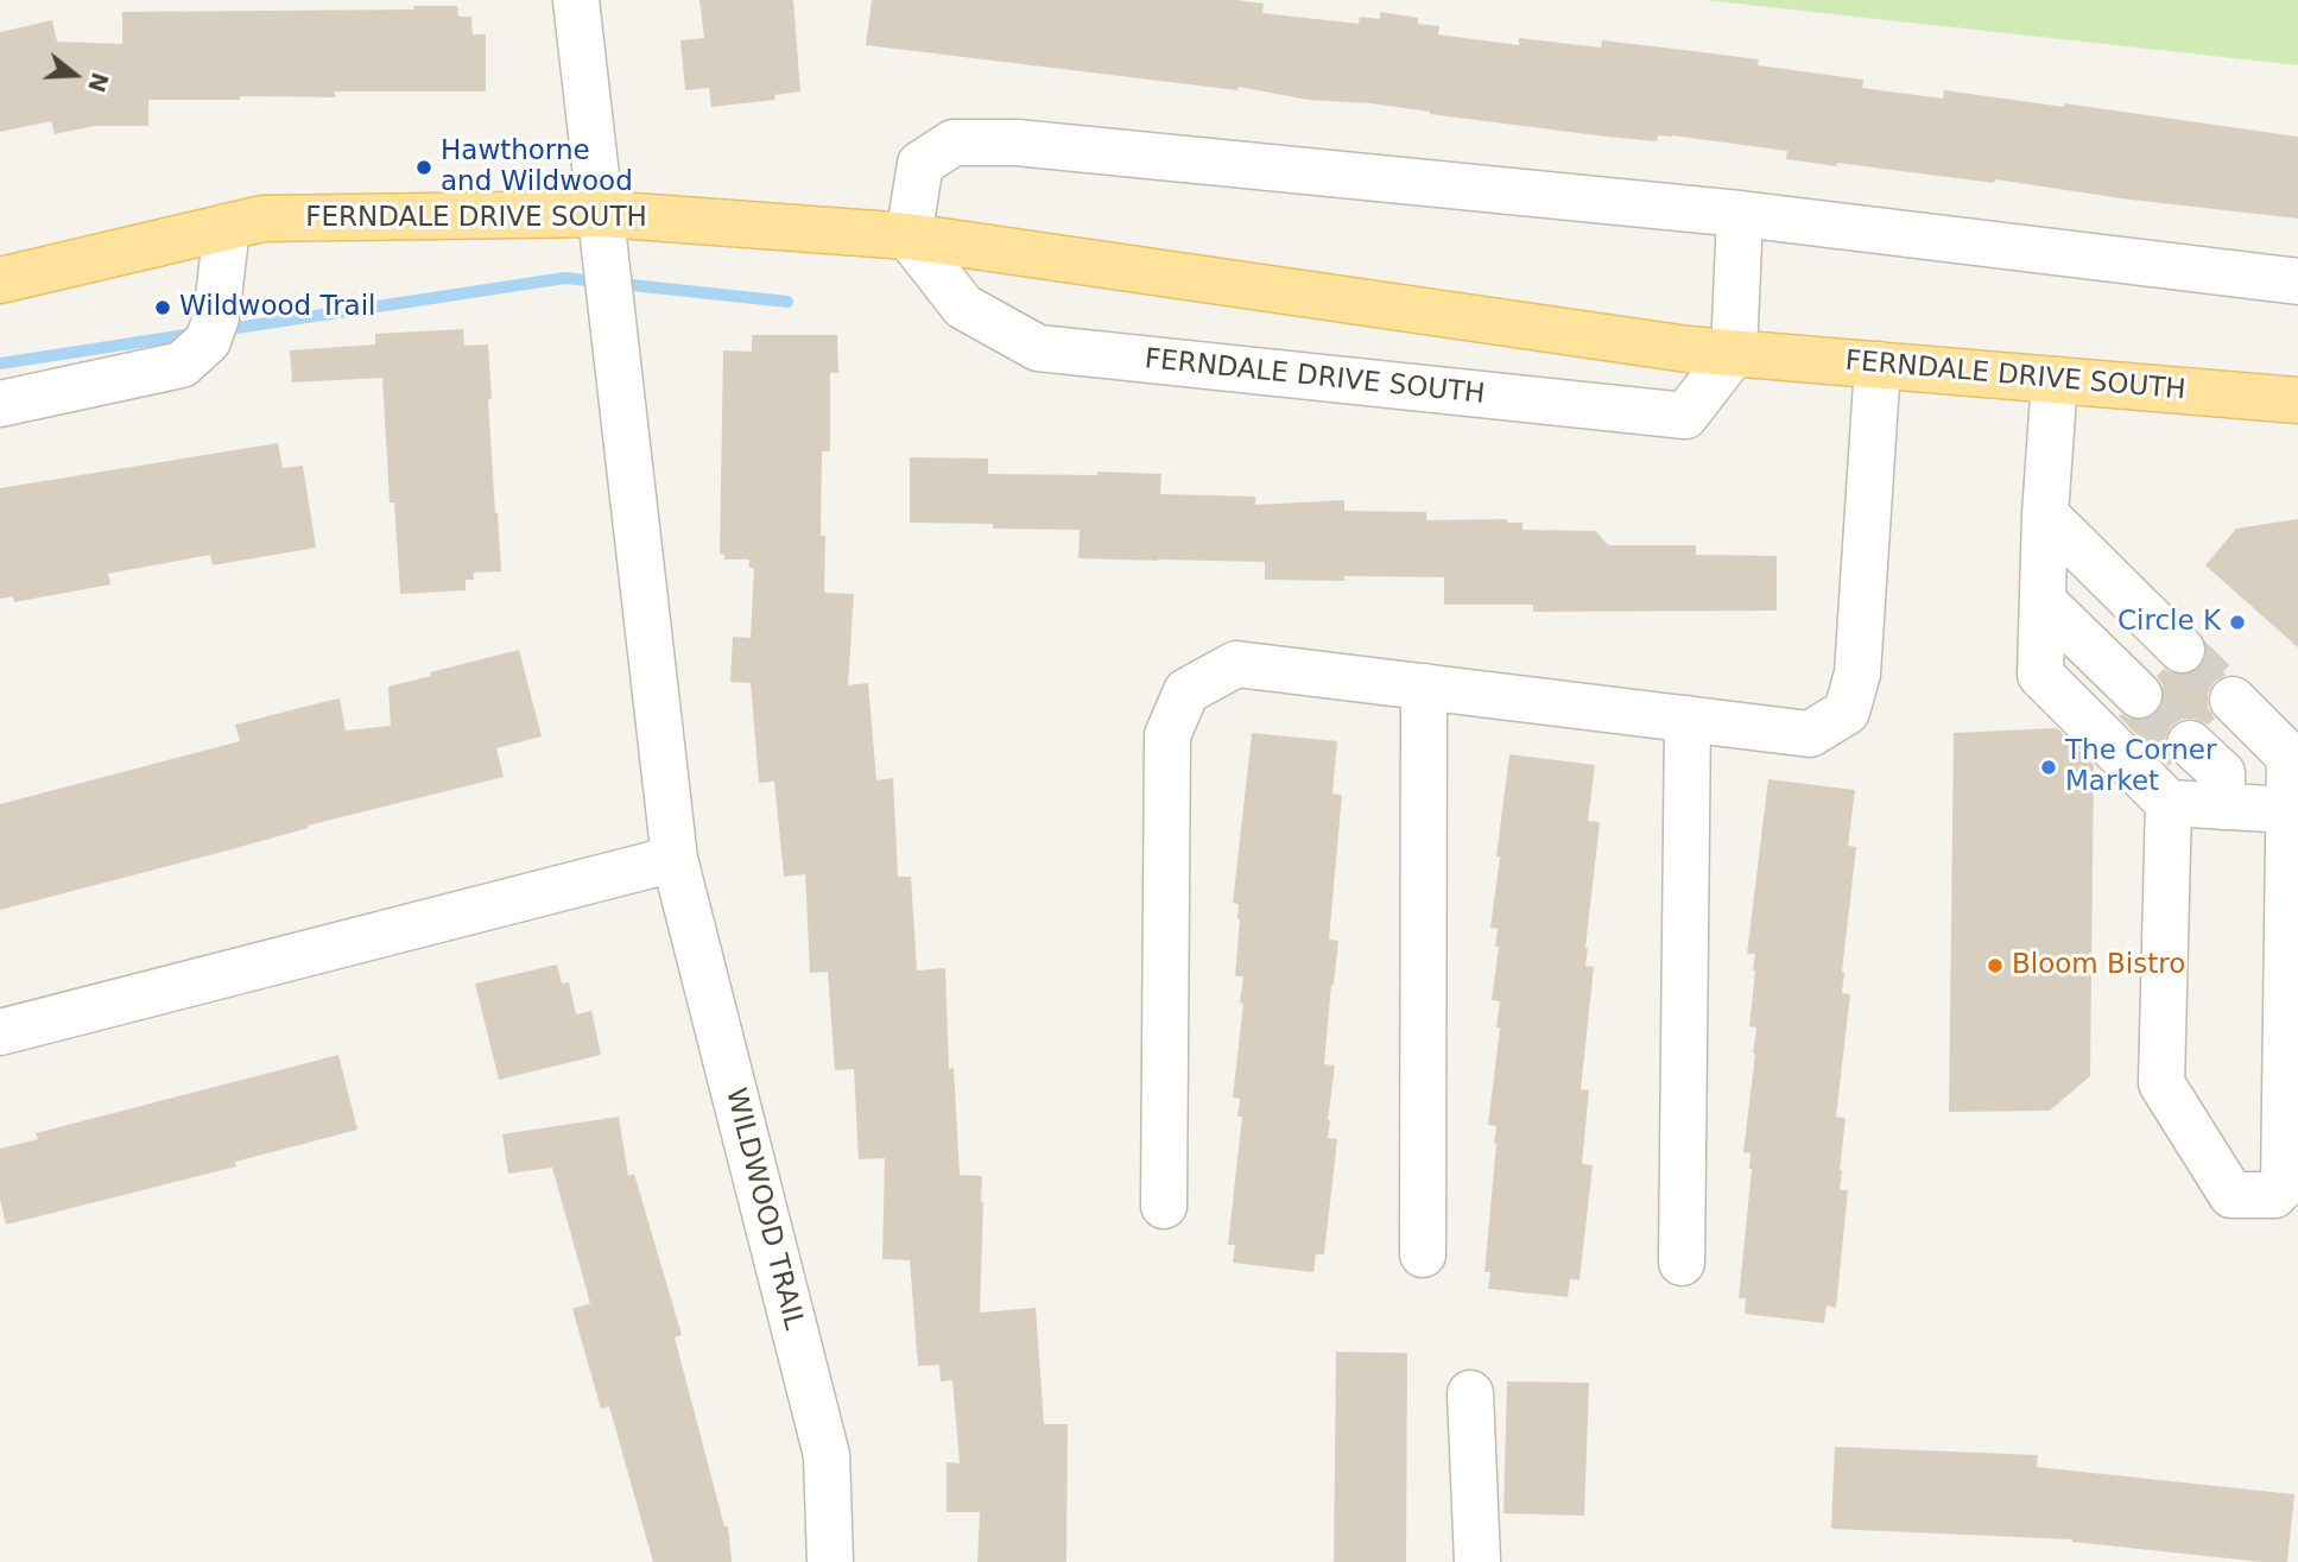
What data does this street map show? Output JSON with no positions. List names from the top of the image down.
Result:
{
  "streets": {
    "main road": ["FERNDALE DRIVE SOUTH"],
    "street": ["WILDWOOD TRAIL"]
  },
  "crossings": [
    ["FERNDALE DRIVE SOUTH", "WILDWOOD TRAIL"]
  ],
  "places": [
    "Hawthorne and Wildwood",
    "Wildwood Trail",
    "Circle K",
    "The Corner Market",
    "Bloom Bistro"
  ],
  "north": "right"
}
